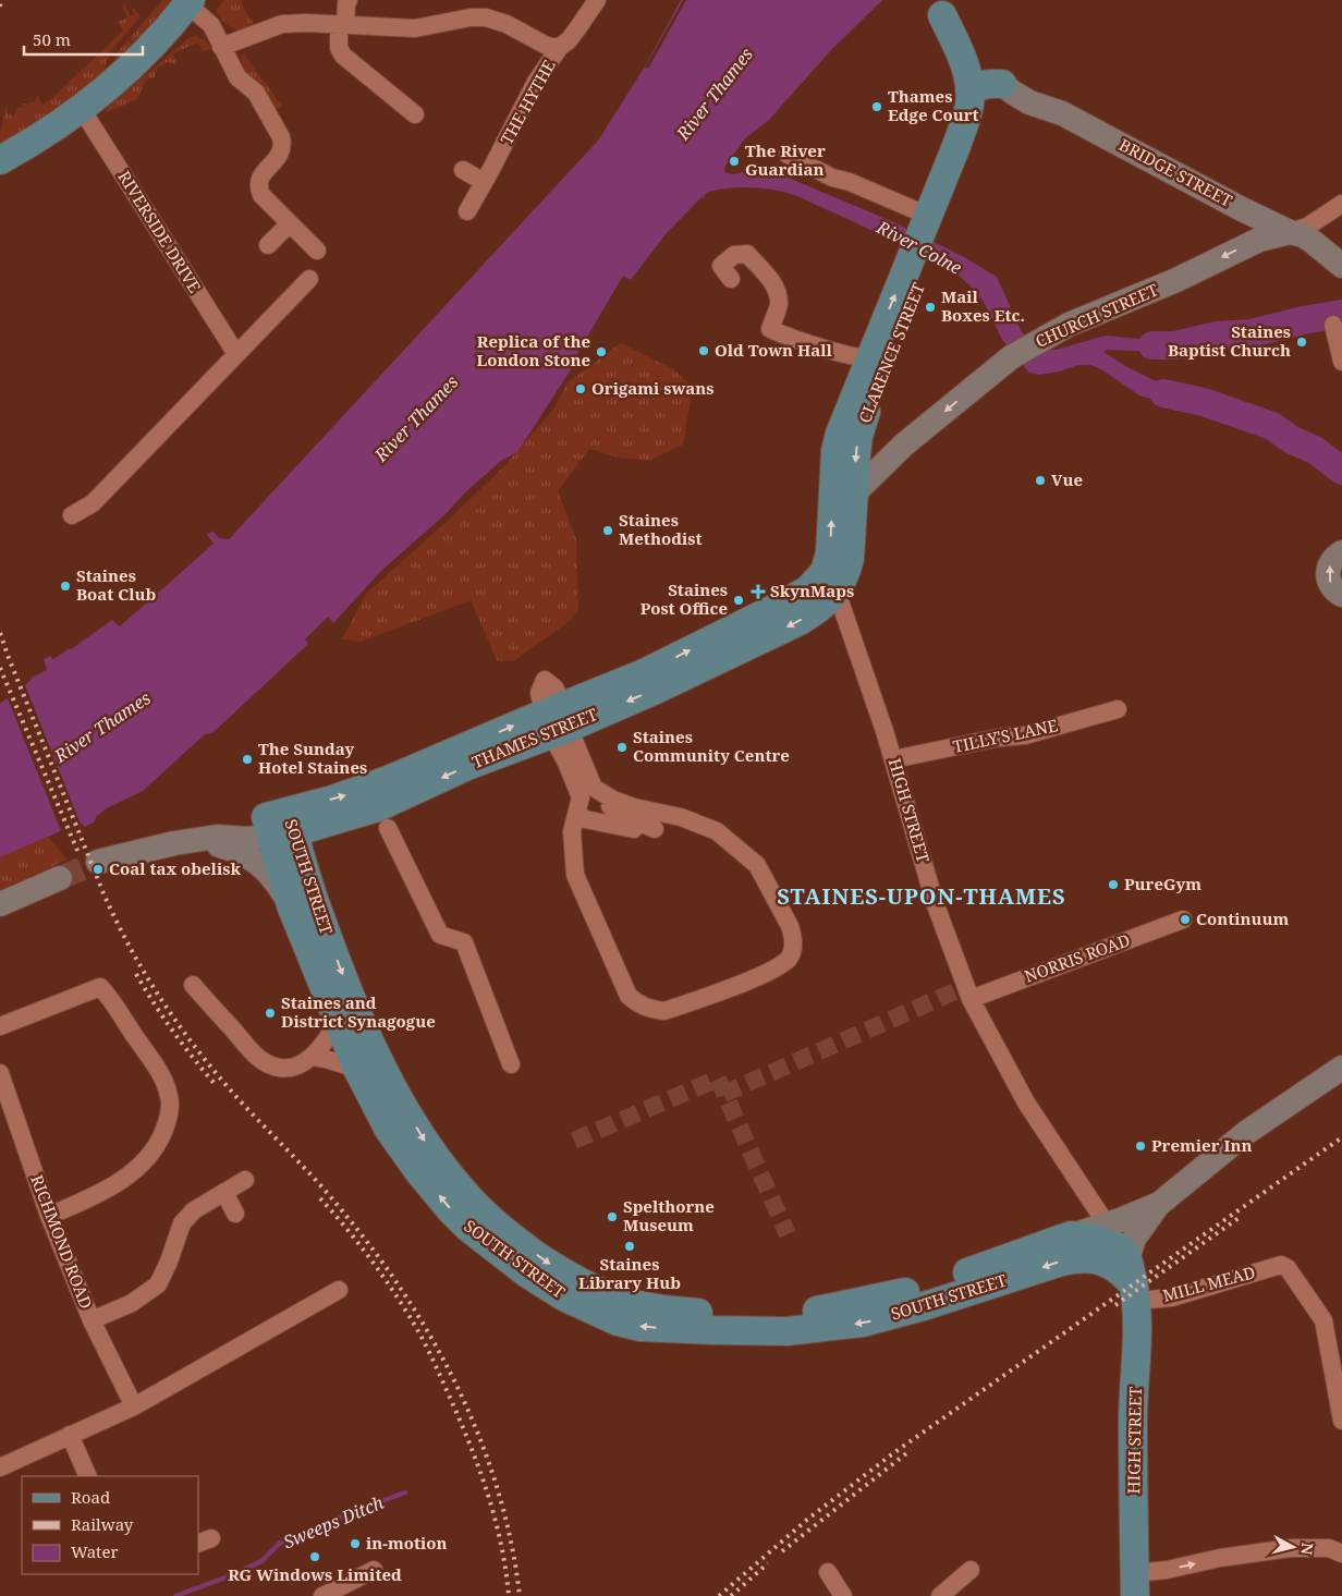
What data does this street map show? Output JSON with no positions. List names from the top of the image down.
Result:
{
  "streets": {
    "main road": [
      "BRIDGE STREET",
      "CHURCH STREET",
      "CLARENCE STREET",
      "THAMES STREET",
      "HIGH STREET",
      "SOUTH STREET"
    ],
    "street": [
      "THE HYTHE",
      "RIVERSIDE DRIVE",
      "TILLY'S LANE",
      "NORRIS ROAD",
      "RICHMOND ROAD",
      "MILL MEAD"
    ]
  },
  "crossings": [
    ["BRIDGE STREET", "CHURCH STREET"],
    ["BRIDGE STREET", "CLARENCE STREET"],
    ["CHURCH STREET", "CLARENCE STREET"],
    ["TILLY'S LANE", "HIGH STREET"],
    ["THAMES STREET", "HIGH STREET"],
    ["THAMES STREET", "SOUTH STREET"],
    ["HIGH STREET", "SOUTH STREET"],
    ["HIGH STREET", "NORRIS ROAD"],
    ["HIGH STREET", "MILL MEAD"],
    ["SOUTH STREET", "MILL MEAD"]
  ],
  "one_way": ["CHURCH STREET"],
  "districts": ["STAINES-UPON-THAMES"],
  "water": ["River Thames", "River Colne", "Sweeps Ditch"],
  "places": {
    "other": [
      "Thames Edge Court",
      "The River Guardian",
      "Mail Boxes Etc.",
      "Staines Baptist Church",
      "Old Town Hall",
      "Replica of the London Stone",
      "Origami swans",
      "Vue",
      "Staines Methodist",
      "Staines Boat Club",
      "Staines Post Office",
      "Staines Community Centre",
      "The Sunday Hotel Staines",
      "Coal tax obelisk",
      "PureGym",
      "Continuum",
      "Staines and District Synagogue",
      "Premier Inn",
      "Spelthorne Museum",
      "Staines Library Hub",
      "in-motion",
      "RG Windows Limited"
    ],
    "health": ["SkynMaps"]
  },
  "legend": ["Road", "Railway", "Water"],
  "scale_bar": "50 m",
  "north": "right"
}
